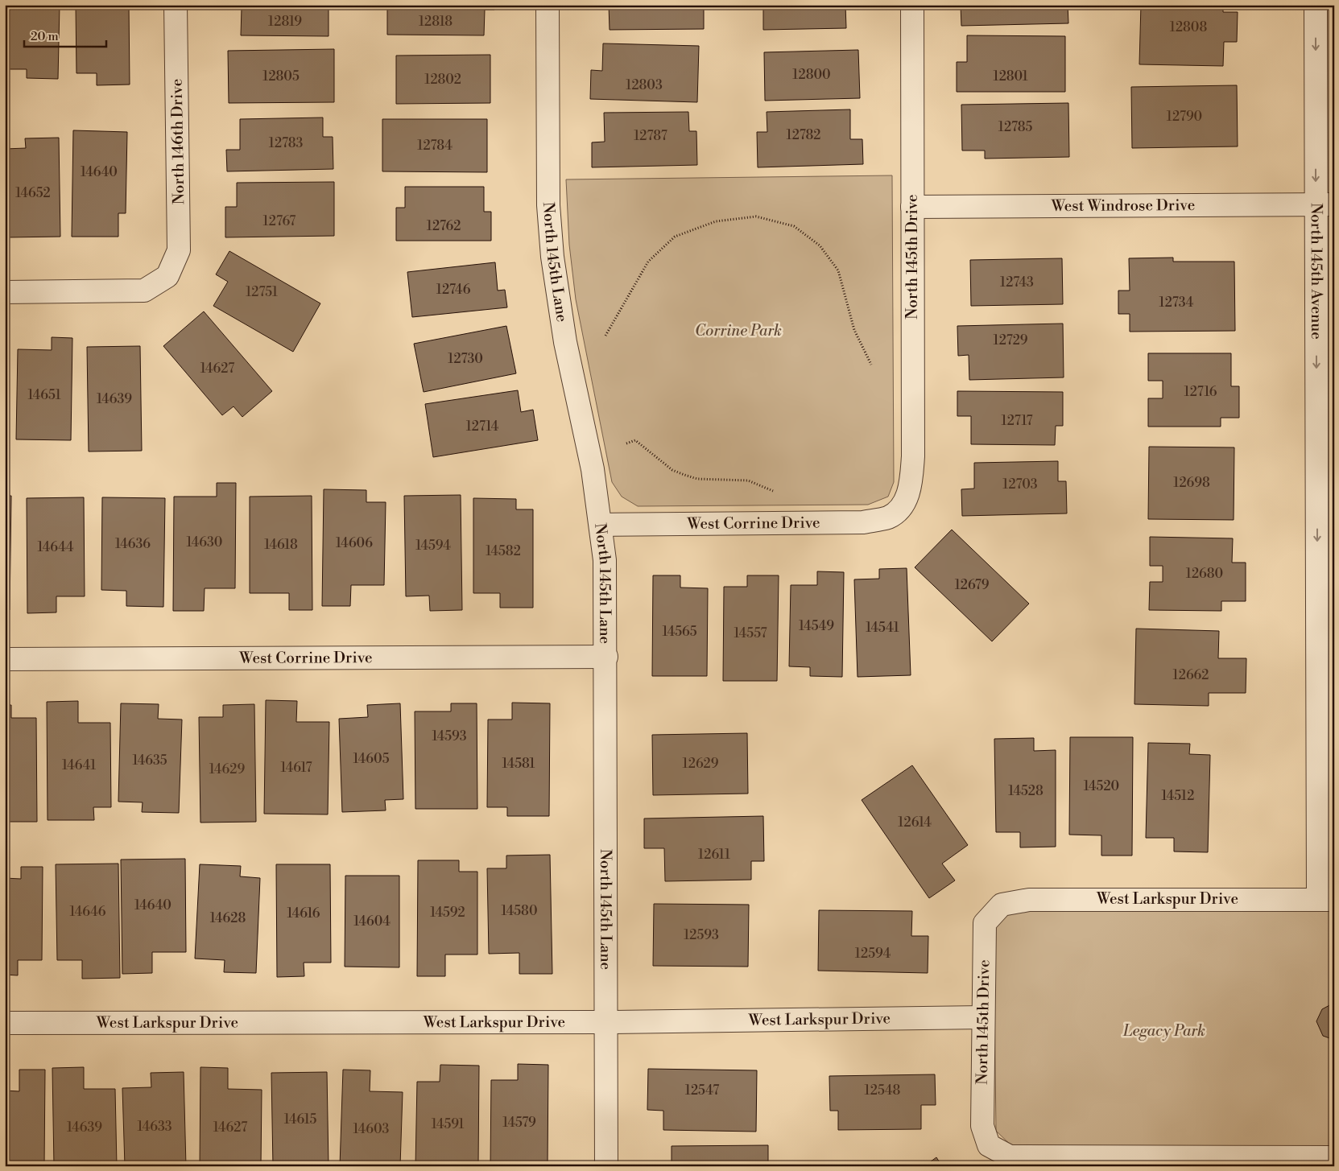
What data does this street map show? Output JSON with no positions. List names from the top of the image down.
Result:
{
  "streets": {
    "street": [
      "North 146th Drive",
      "West Windrose Drive",
      "North 145th Drive",
      "North 145th Lane",
      "North 145th Avenue",
      "West Corrine Drive",
      "West Larkspur Drive"
    ]
  },
  "crossings": [
    ["West Windrose Drive", "North 145th Drive"],
    ["West Windrose Drive", "North 145th Avenue"],
    ["North 145th Drive", "West Corrine Drive"],
    ["North 145th Drive", "West Larkspur Drive"],
    ["North 145th Lane", "West Corrine Drive"],
    ["North 145th Lane", "West Larkspur Drive"],
    ["North 145th Avenue", "West Larkspur Drive"]
  ],
  "one_way": ["North 145th Avenue"],
  "parks": ["Corrine Park", "Legacy Park"],
  "house_numbers": [
    "12819",
    "12818",
    "12808",
    "12800",
    "12805",
    "12801",
    "12802",
    "12803",
    "12790",
    "12785",
    "12782",
    "12787",
    "12783",
    "12784",
    "14640",
    "14652",
    "12767",
    "12762",
    "12743",
    "12746",
    "12751",
    "12734",
    "12729",
    "12730",
    "14627",
    "12716",
    "14651",
    "14639",
    "12717",
    "12714",
    "12698",
    "12703",
    "14630",
    "14606",
    "14636",
    "14618",
    "14594",
    "14644",
    "14582",
    "12680",
    "12679",
    "14549",
    "14541",
    "14565",
    "14557",
    "12662",
    "14593",
    "14605",
    "14635",
    "14581",
    "12629",
    "14641",
    "14617",
    "14629",
    "14520",
    "14528",
    "14512",
    "12614",
    "12611",
    "14640",
    "14580",
    "14646",
    "14592",
    "14616",
    "14628",
    "14604",
    "12593",
    "12594",
    "12547",
    "12548",
    "14615",
    "14579",
    "14591",
    "14633",
    "14639",
    "14627",
    "14603"
  ],
  "scale_bar": "20 m"
}
